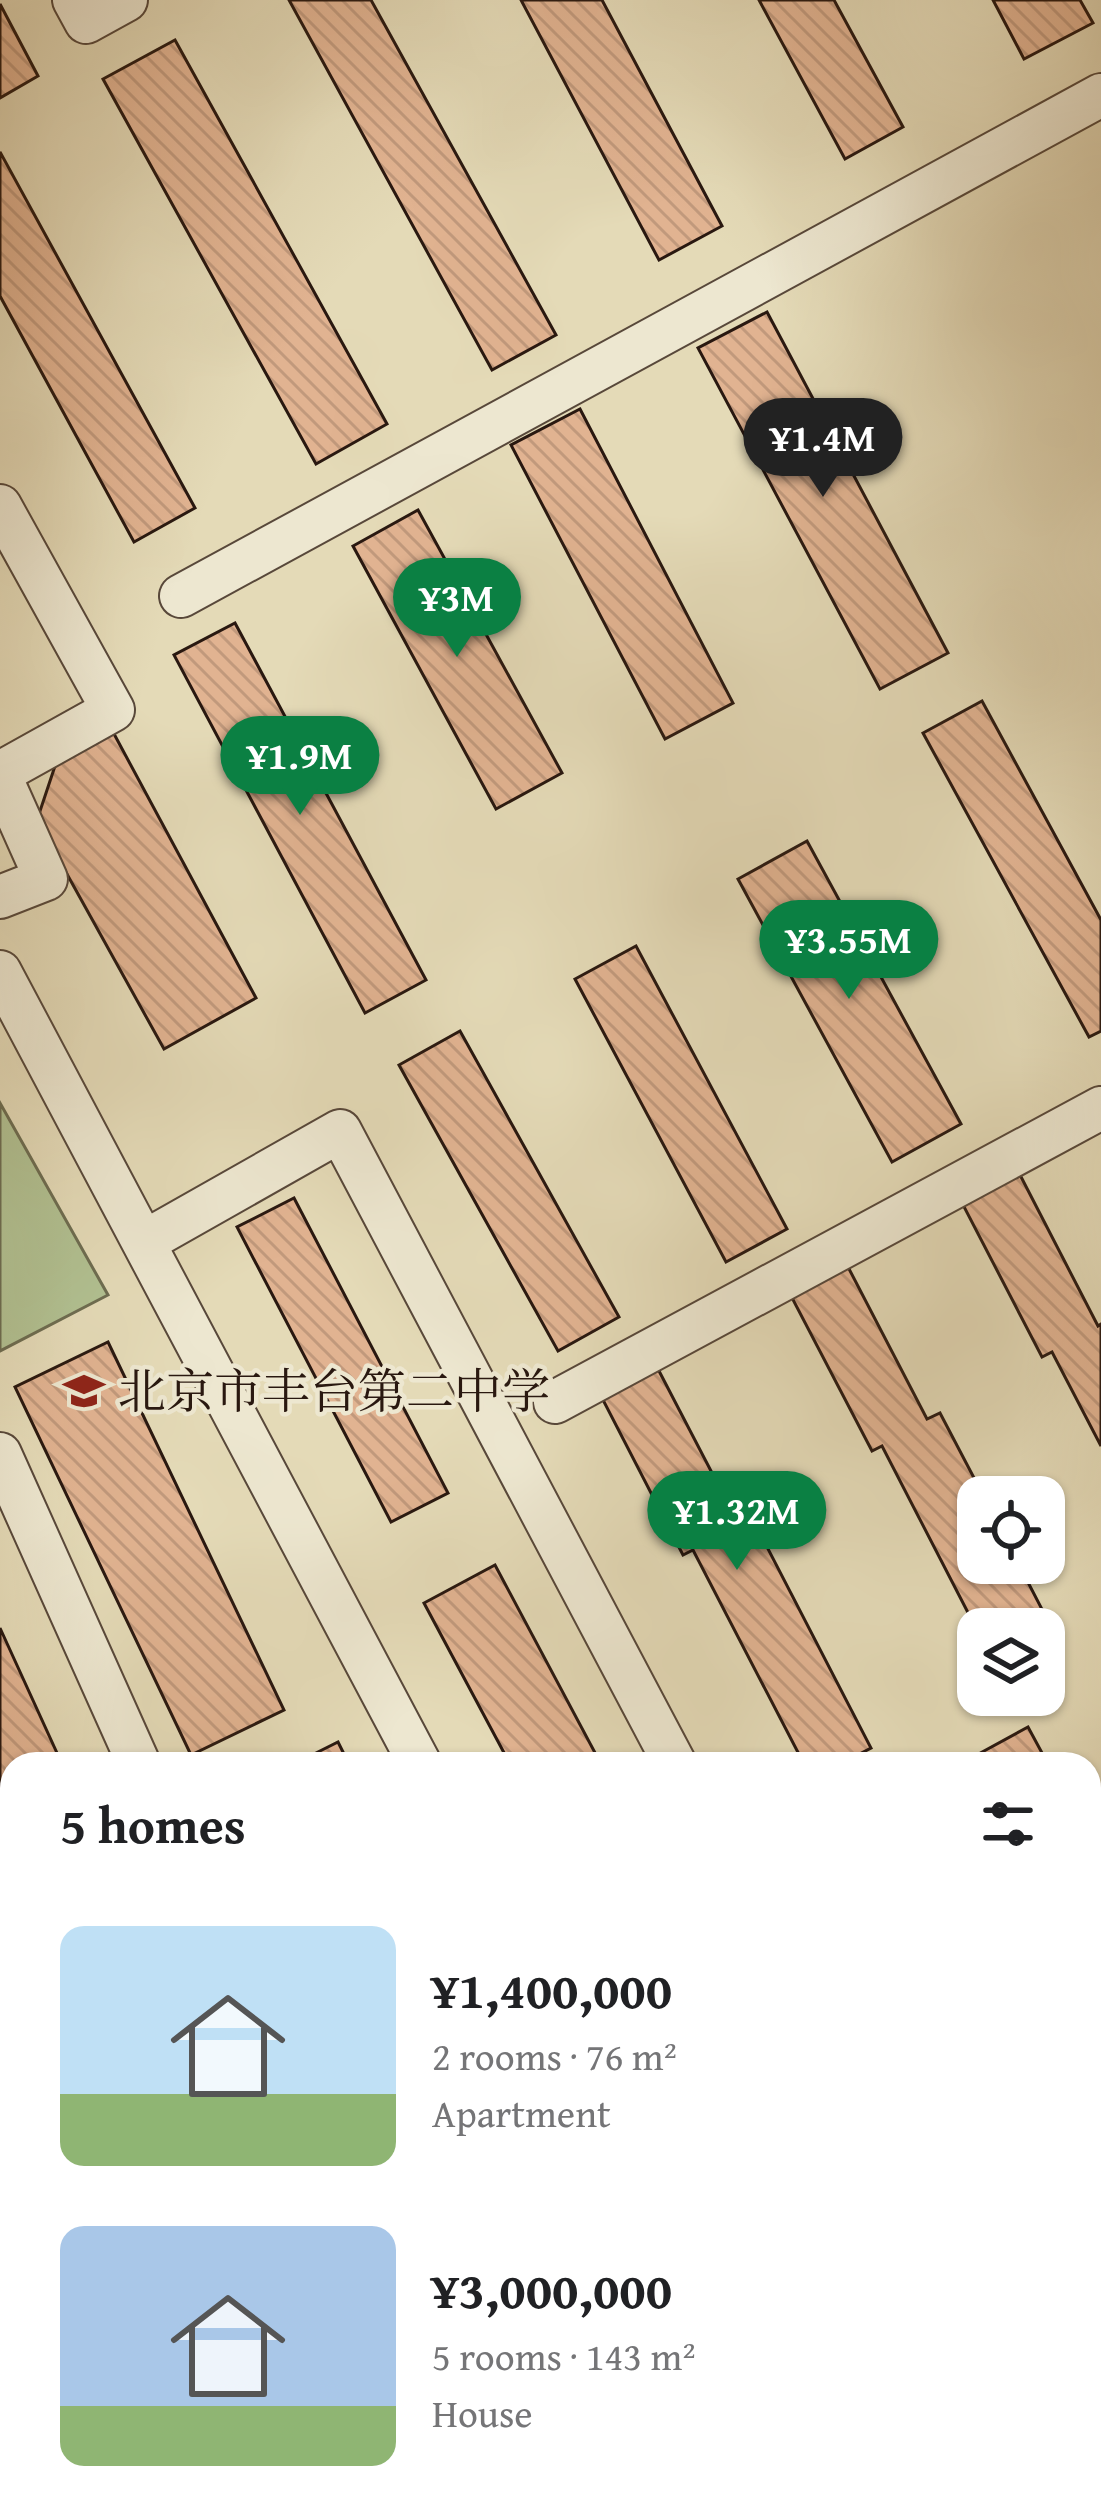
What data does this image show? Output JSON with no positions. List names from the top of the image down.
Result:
{
  "places": {
    "school or university": ["北京市丰台第二中学"]
  },
  "page": {
    "price": [
      "¥1.4M",
      "¥3M",
      "¥1.9M",
      "¥3.55M",
      "¥1.32M"
    ],
    "heading": "5 homes",
    "list": [
      {
        "name": "¥1,400,000",
        "note": "2 rooms · 76 m² · Apartment"
      },
      {
        "name": "¥3,000,000",
        "note": "5 rooms · 143 m² · House"
      }
    ]
  }
}
